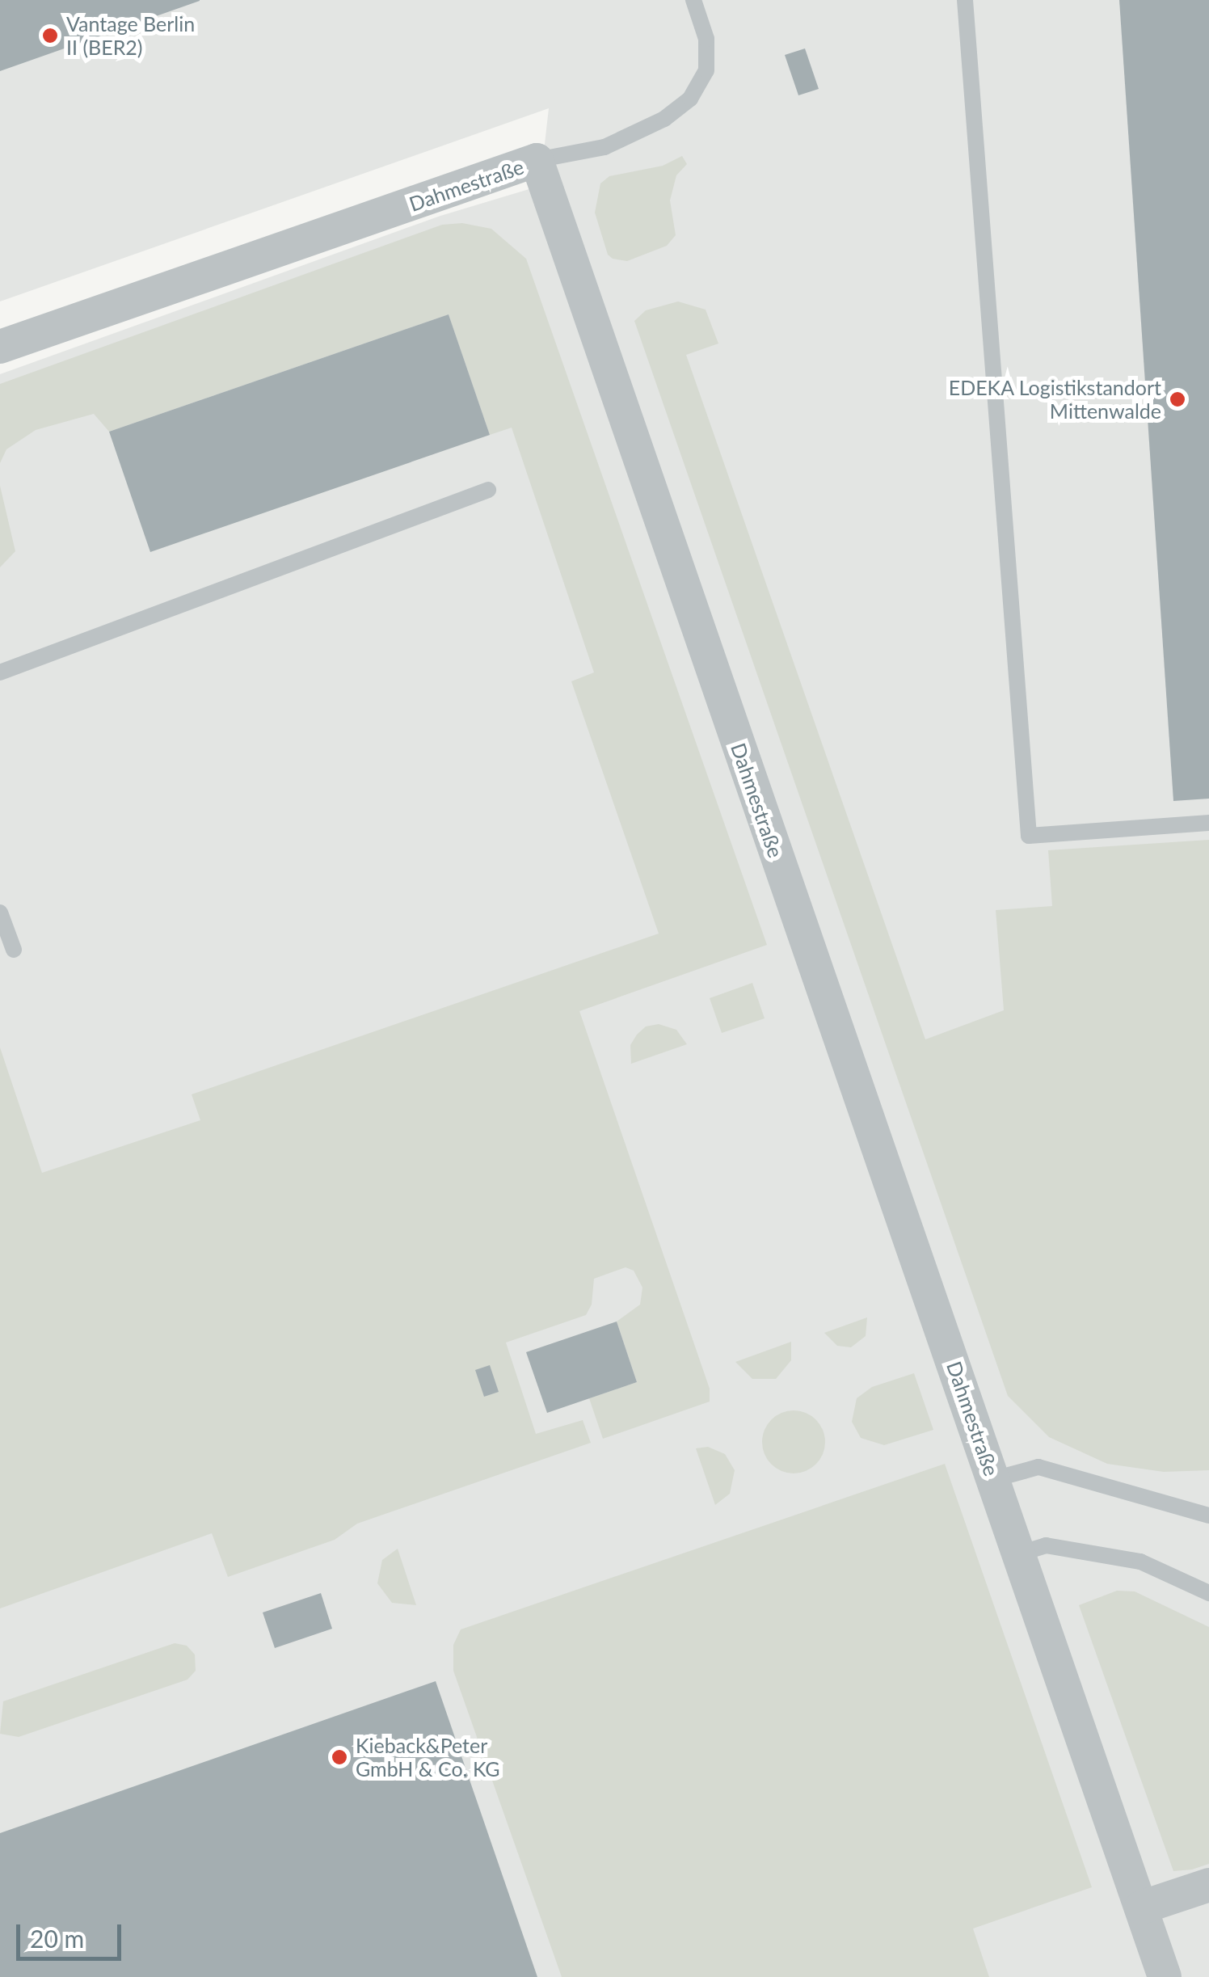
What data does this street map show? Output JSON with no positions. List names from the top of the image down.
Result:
{
  "streets": {
    "street": ["Dahmestraße"]
  },
  "places": ["Vantage Berlin II (BER2)", "EDEKA Logistikstandort Mittenwalde", "Kieback&Peter GmbH & Co. KG"],
  "scale_bar": "20 m"
}
